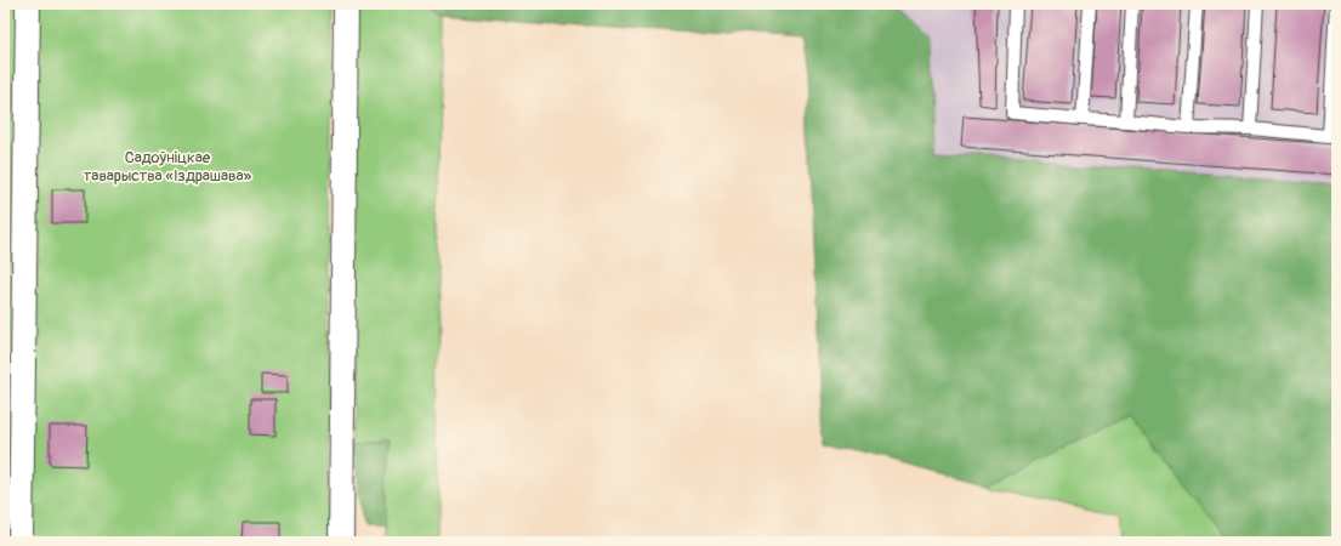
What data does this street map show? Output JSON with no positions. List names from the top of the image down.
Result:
{
  "parks": ["Садоўніцкае таварыства «Іздрашава»"]
}
